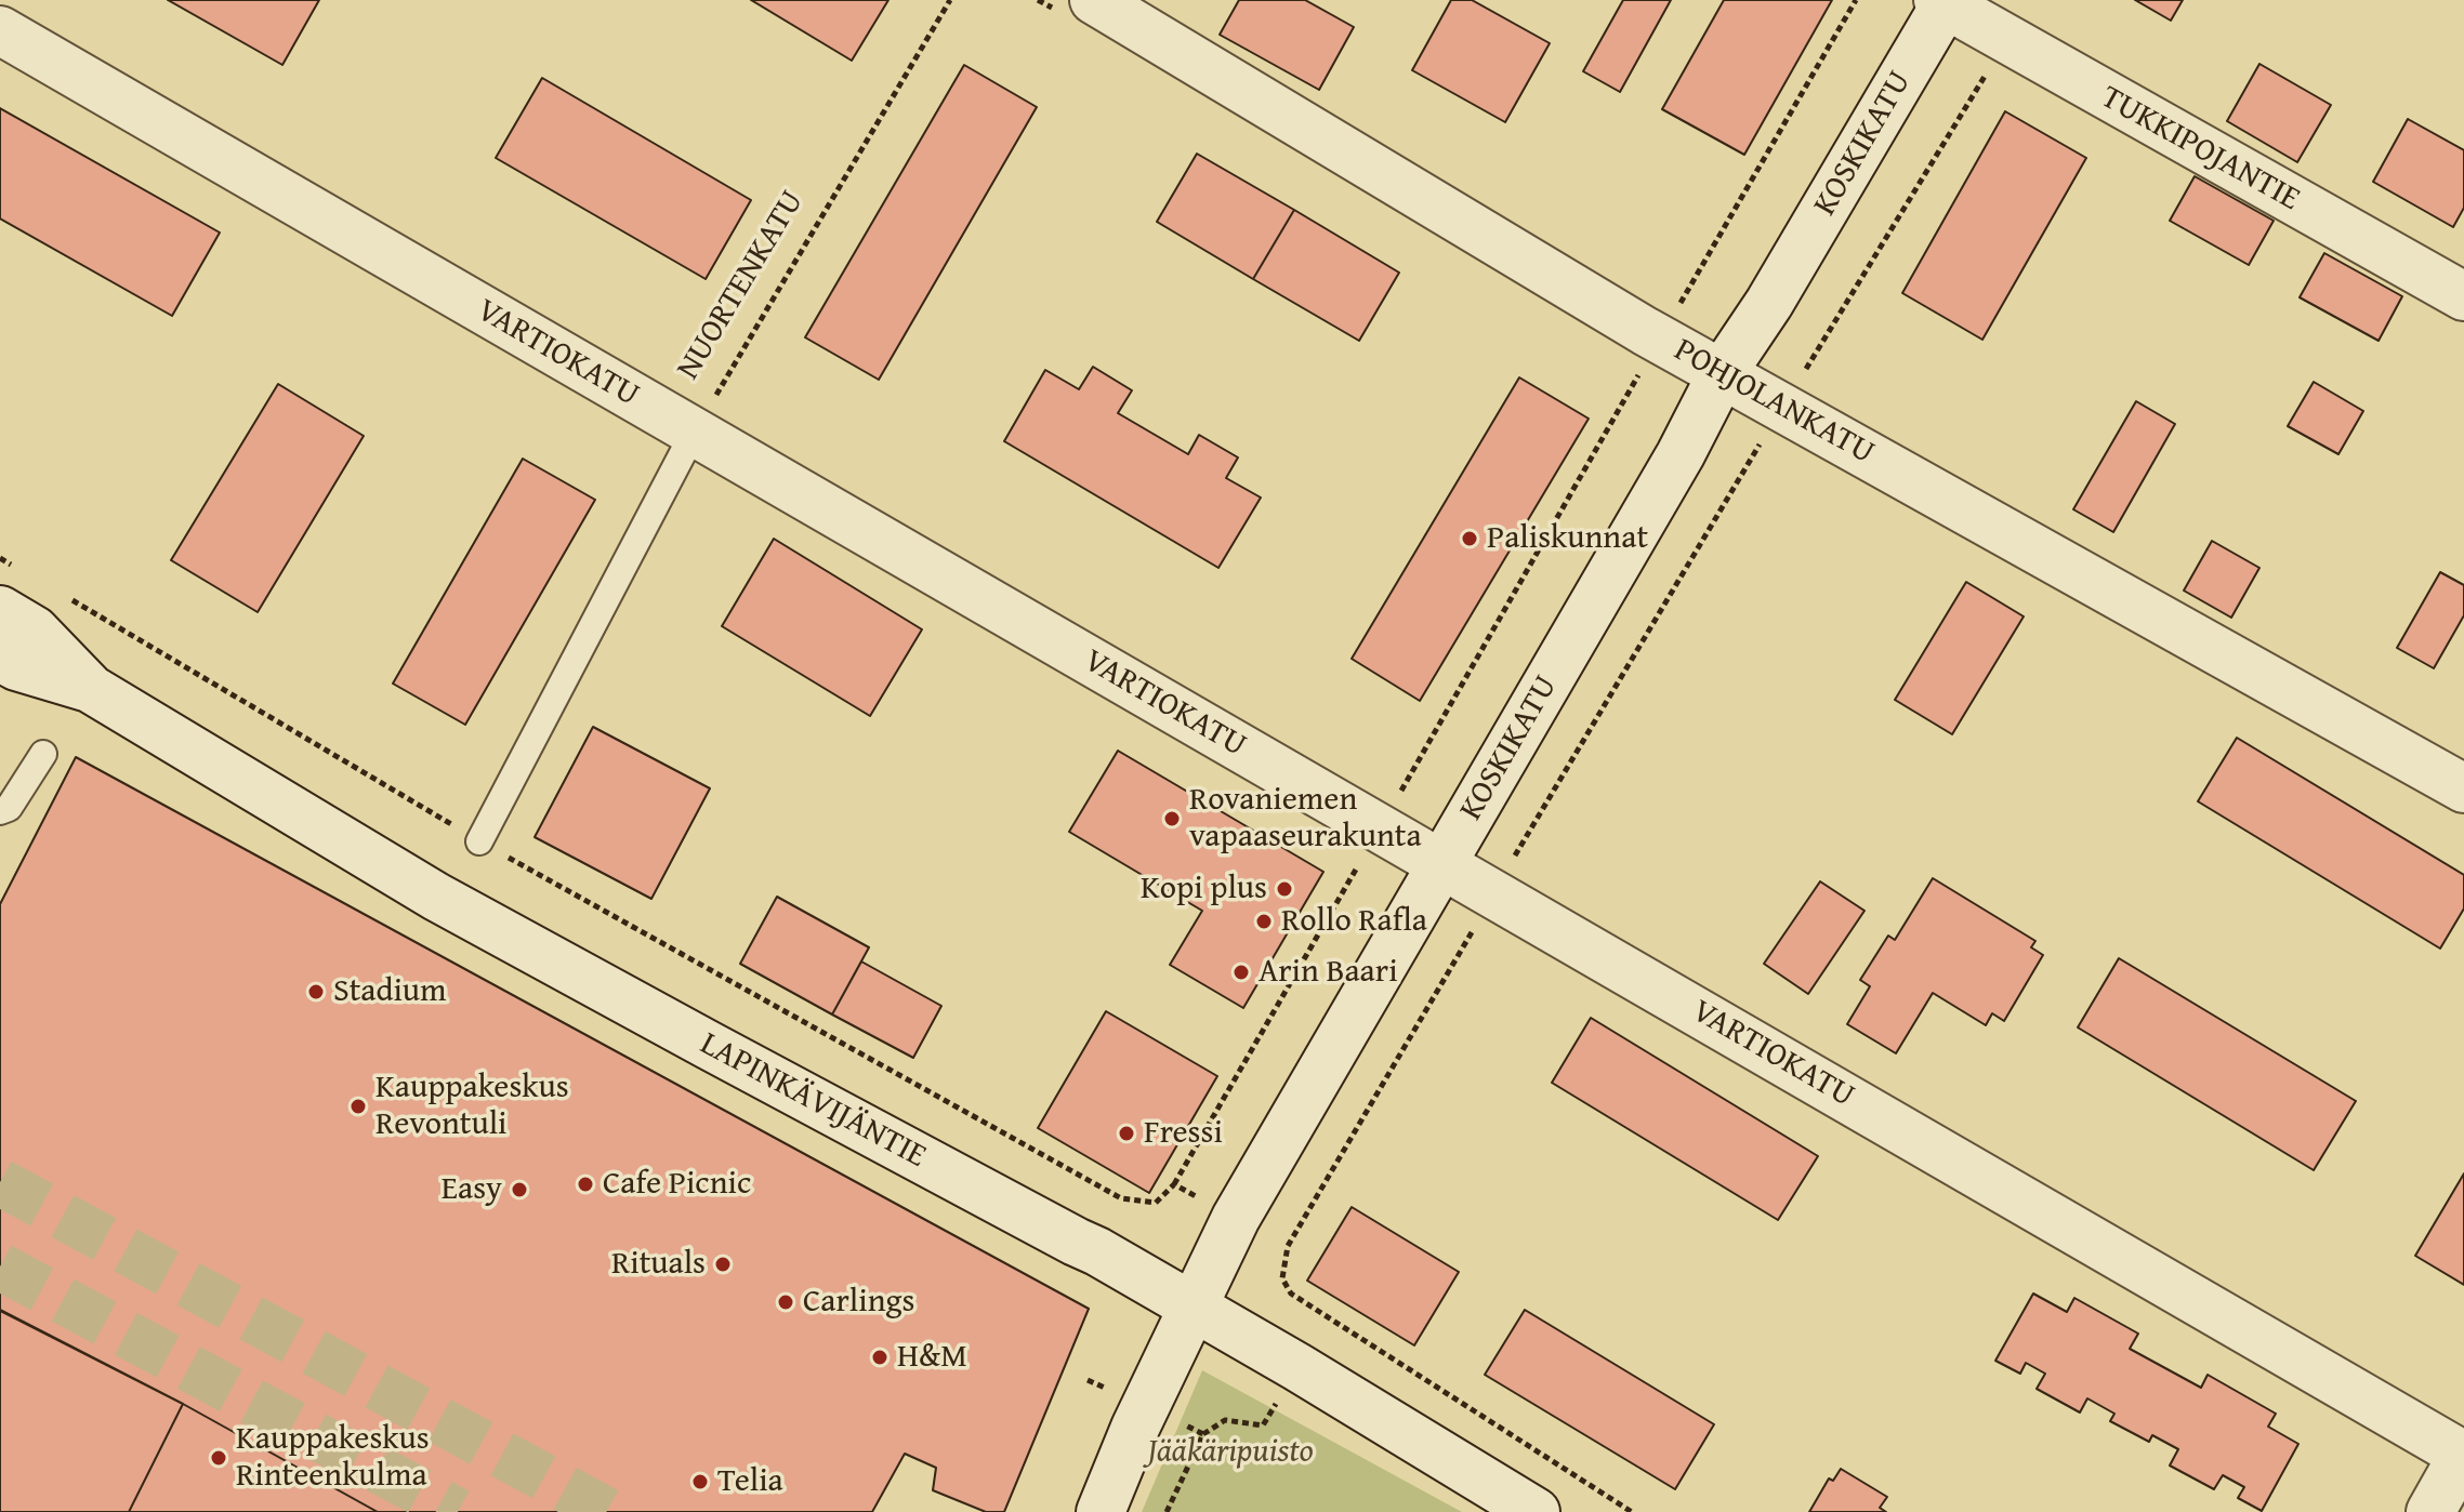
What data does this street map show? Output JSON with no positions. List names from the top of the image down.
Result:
{
  "streets": {
    "street": [
      "KOSKIKATU",
      "TUKKIPOJANTIE",
      "VARTIOKATU",
      "POHJOLANKATU",
      "LAPINKÄVIJÄNTIE"
    ],
    "lane": ["NUORTENKATU"]
  },
  "crossings": [
    ["KOSKIKATU", "TUKKIPOJANTIE"],
    ["KOSKIKATU", "VARTIOKATU"],
    ["KOSKIKATU", "POHJOLANKATU"],
    ["KOSKIKATU", "LAPINKÄVIJÄNTIE"],
    ["NUORTENKATU", "VARTIOKATU"]
  ],
  "parks": ["Jääkäripuisto"],
  "places": [
    "Paliskunnat",
    "Rovaniemen vapaaseurakunta",
    "Kopi plus",
    "Rollo Rafla",
    "Arin Baari",
    "Stadium",
    "Kauppakeskus Revontuli",
    "Fressi",
    "Cafe Picnic",
    "Easy",
    "Rituals",
    "Carlings",
    "H&M",
    "Kauppakeskus Rinteenkulma",
    "Telia"
  ]
}
